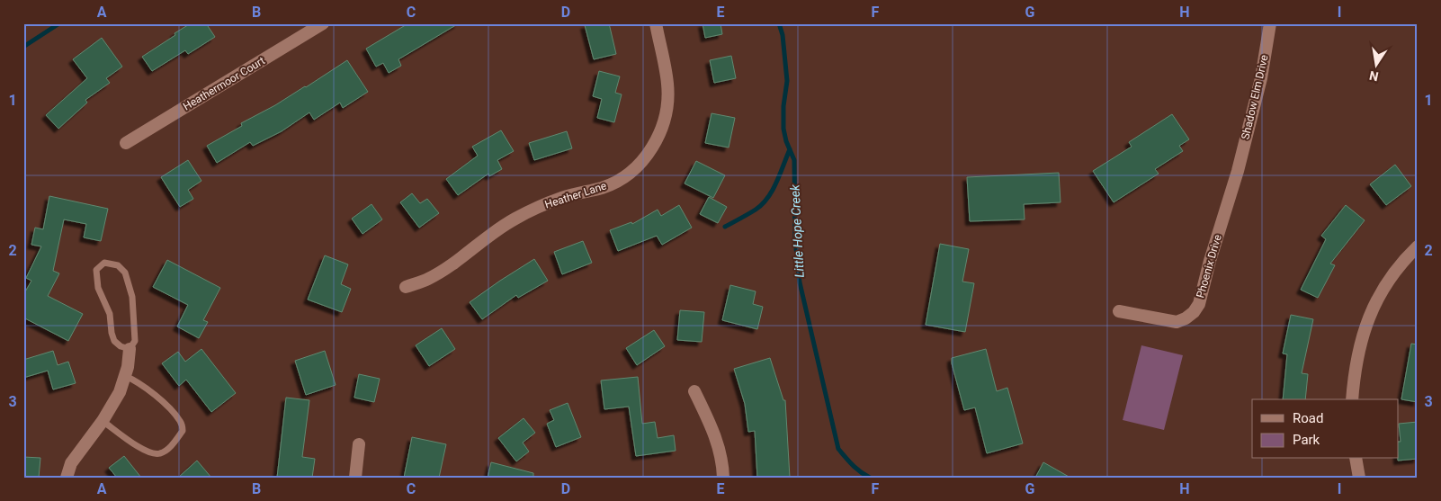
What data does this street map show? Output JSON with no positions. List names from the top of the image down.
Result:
{
  "streets": {
    "street": [
      "Heathermoor Court",
      "Shadow Elm Drive",
      "Heather Lane",
      "Phoenix Drive"
    ]
  },
  "crossings": [
    ["Shadow Elm Drive", "Phoenix Drive"]
  ],
  "water": ["Little Hope Creek"],
  "legend": ["Road", "Park"],
  "north": "bottom",
  "grid": {
    "columns": [
      "A",
      "B",
      "C",
      "D",
      "E",
      "F",
      "G",
      "H",
      "I"
    ],
    "rows": ["1", "2", "3"]
  }
}
